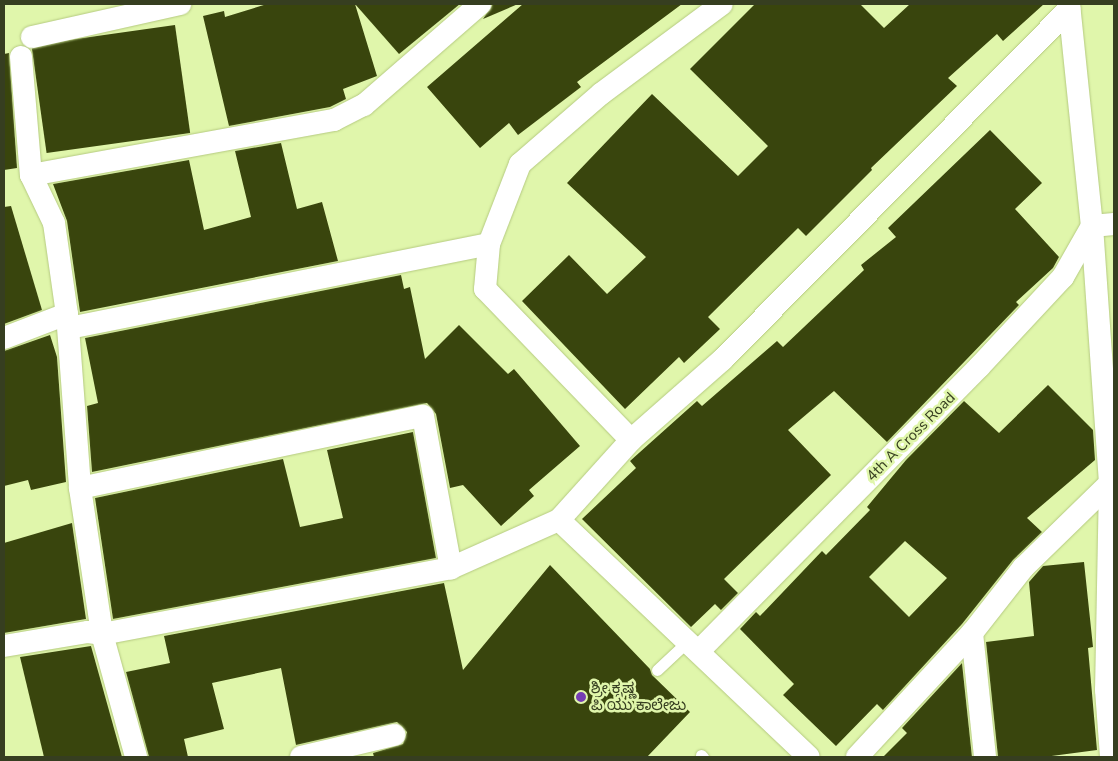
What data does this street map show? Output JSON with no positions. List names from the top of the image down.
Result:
{
  "streets": {
    "street": ["4th A Cross Road"]
  },
  "places": ["ಶ್ರೀ ಕೃಷ್ಣ ಪಿ ಯು ಕಾಲೇಜು"]
}
